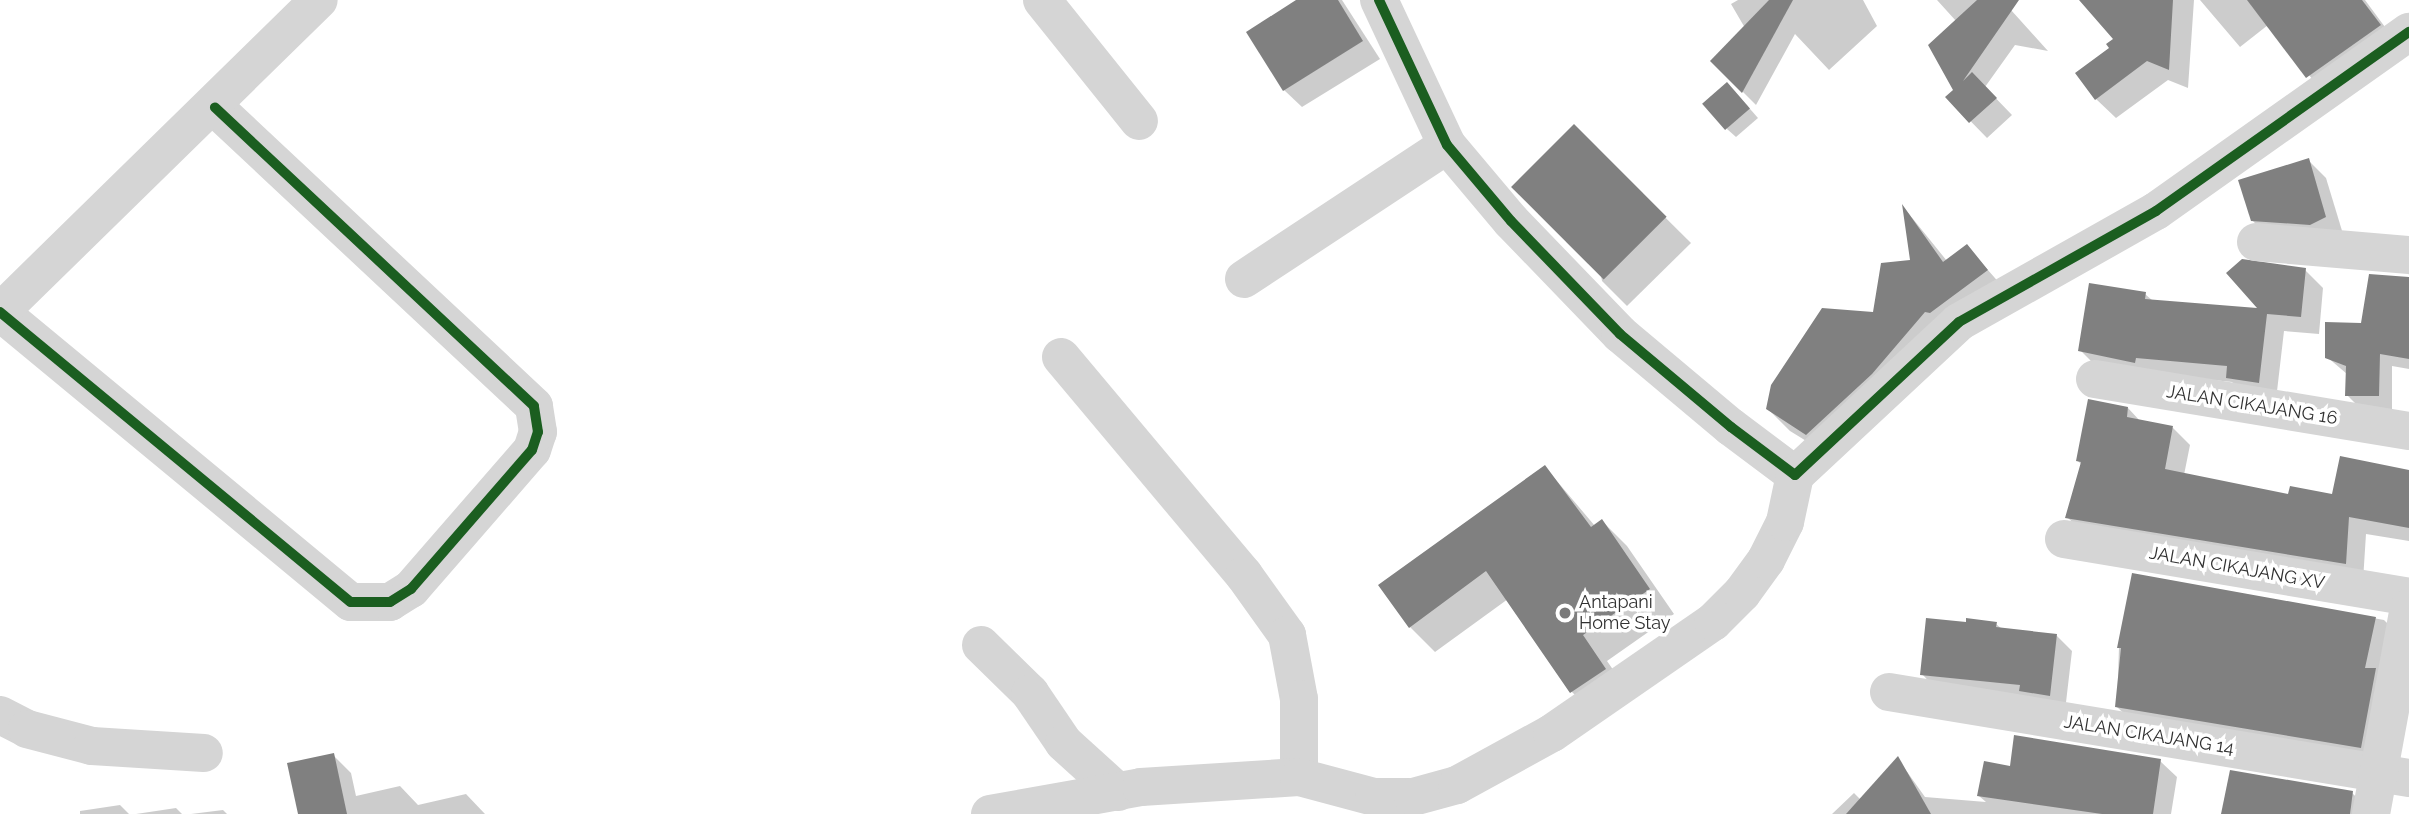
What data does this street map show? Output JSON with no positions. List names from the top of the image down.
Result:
{
  "streets": {
    "street": ["JALAN CIKAJANG 16", "JALAN CIKAJANG XV", "JALAN CIKAJANG 14"]
  },
  "places": ["Antapani Home Stay"]
}
